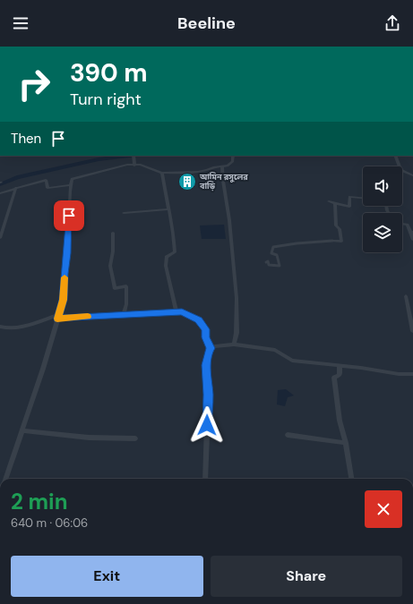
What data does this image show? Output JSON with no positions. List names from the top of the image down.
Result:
{
  "places": {
    "building": ["আমিন রসুলের বাড়ি"]
  },
  "page": {
    "header": "Beeline",
    "turn": ["390 m", "Turn right"],
    "then": "Then",
    "heading": ["2 min", "640 m · 06:06"],
    "buttons": ["Exit", "Share"]
  }
}
